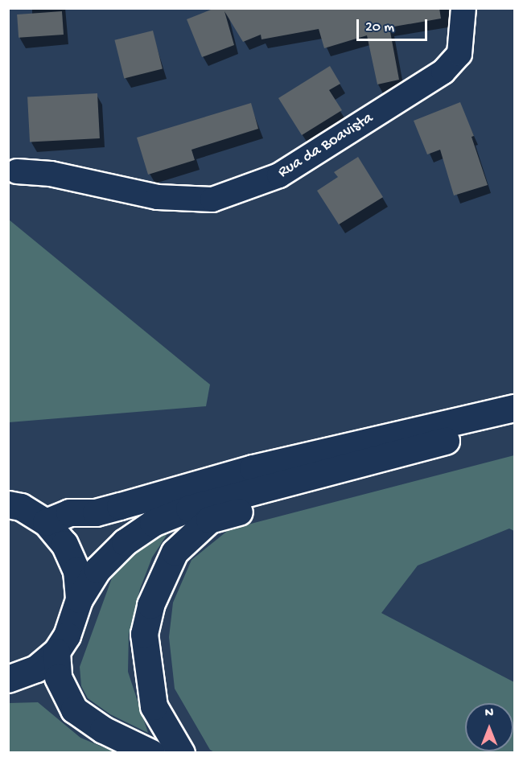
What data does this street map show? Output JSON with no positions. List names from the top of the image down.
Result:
{
  "streets": {
    "street": ["Rua da Boavista"]
  },
  "scale_bar": "20 m",
  "north": "top"
}
